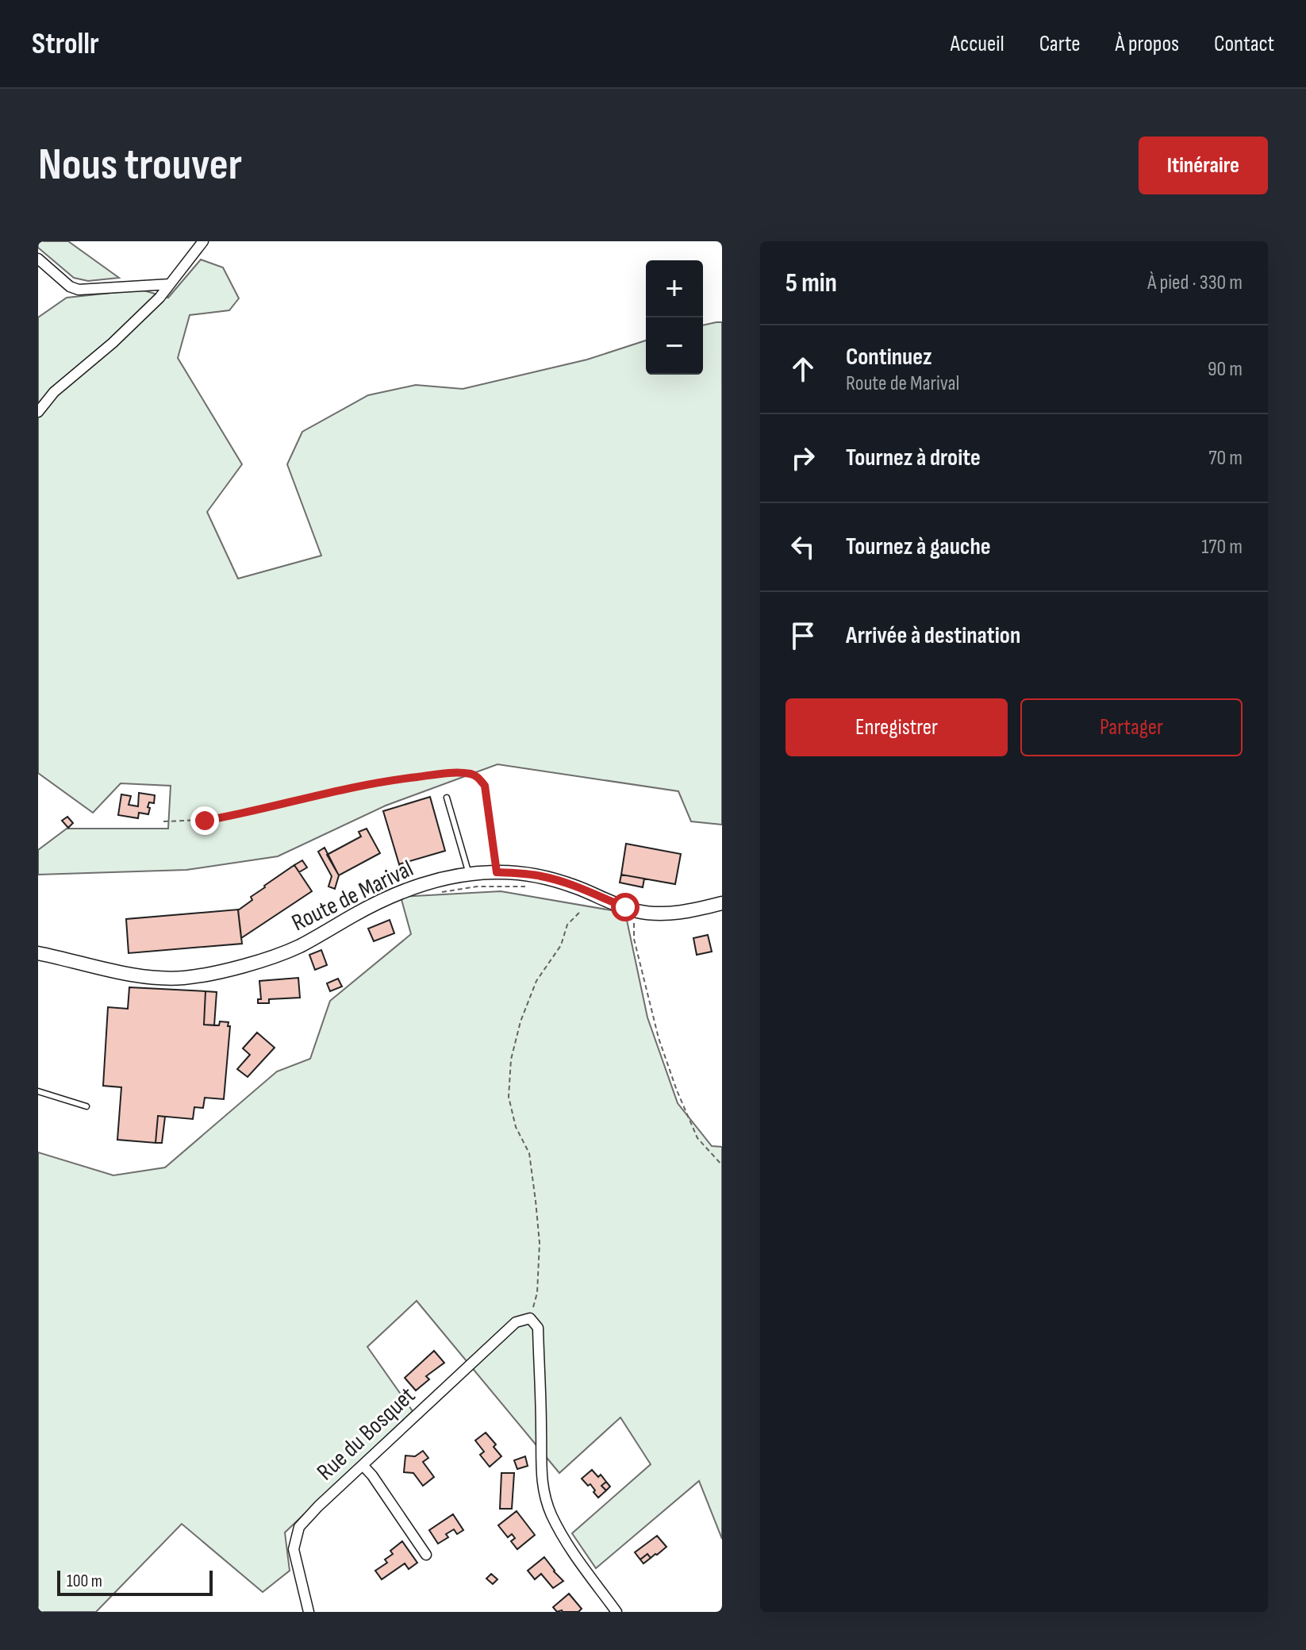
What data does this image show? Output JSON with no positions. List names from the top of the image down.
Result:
{
  "streets": {
    "main road": ["Route de Marival"],
    "street": ["Rue du Bosquet"]
  },
  "scale_bar": "100 m",
  "page": {
    "header": "Strollr",
    "nav": [
      "Accueil",
      "Carte",
      "À propos",
      "Contact"
    ],
    "buttons": [
      "Itinéraire",
      ["Enregistrer", "Partager"]
    ],
    "title": "Nous trouver",
    "heading": ["5 min", "À pied · 330 m"],
    "map_buttons": ["+", "−"],
    "list": [
      ["Continuez", "Route de Marival", "90 m"],
      ["Tournez à droite", "70 m"],
      ["Tournez à gauche", "170 m"],
      "Arrivée à destination"
    ],
    "scale": "100 m"
  }
}
